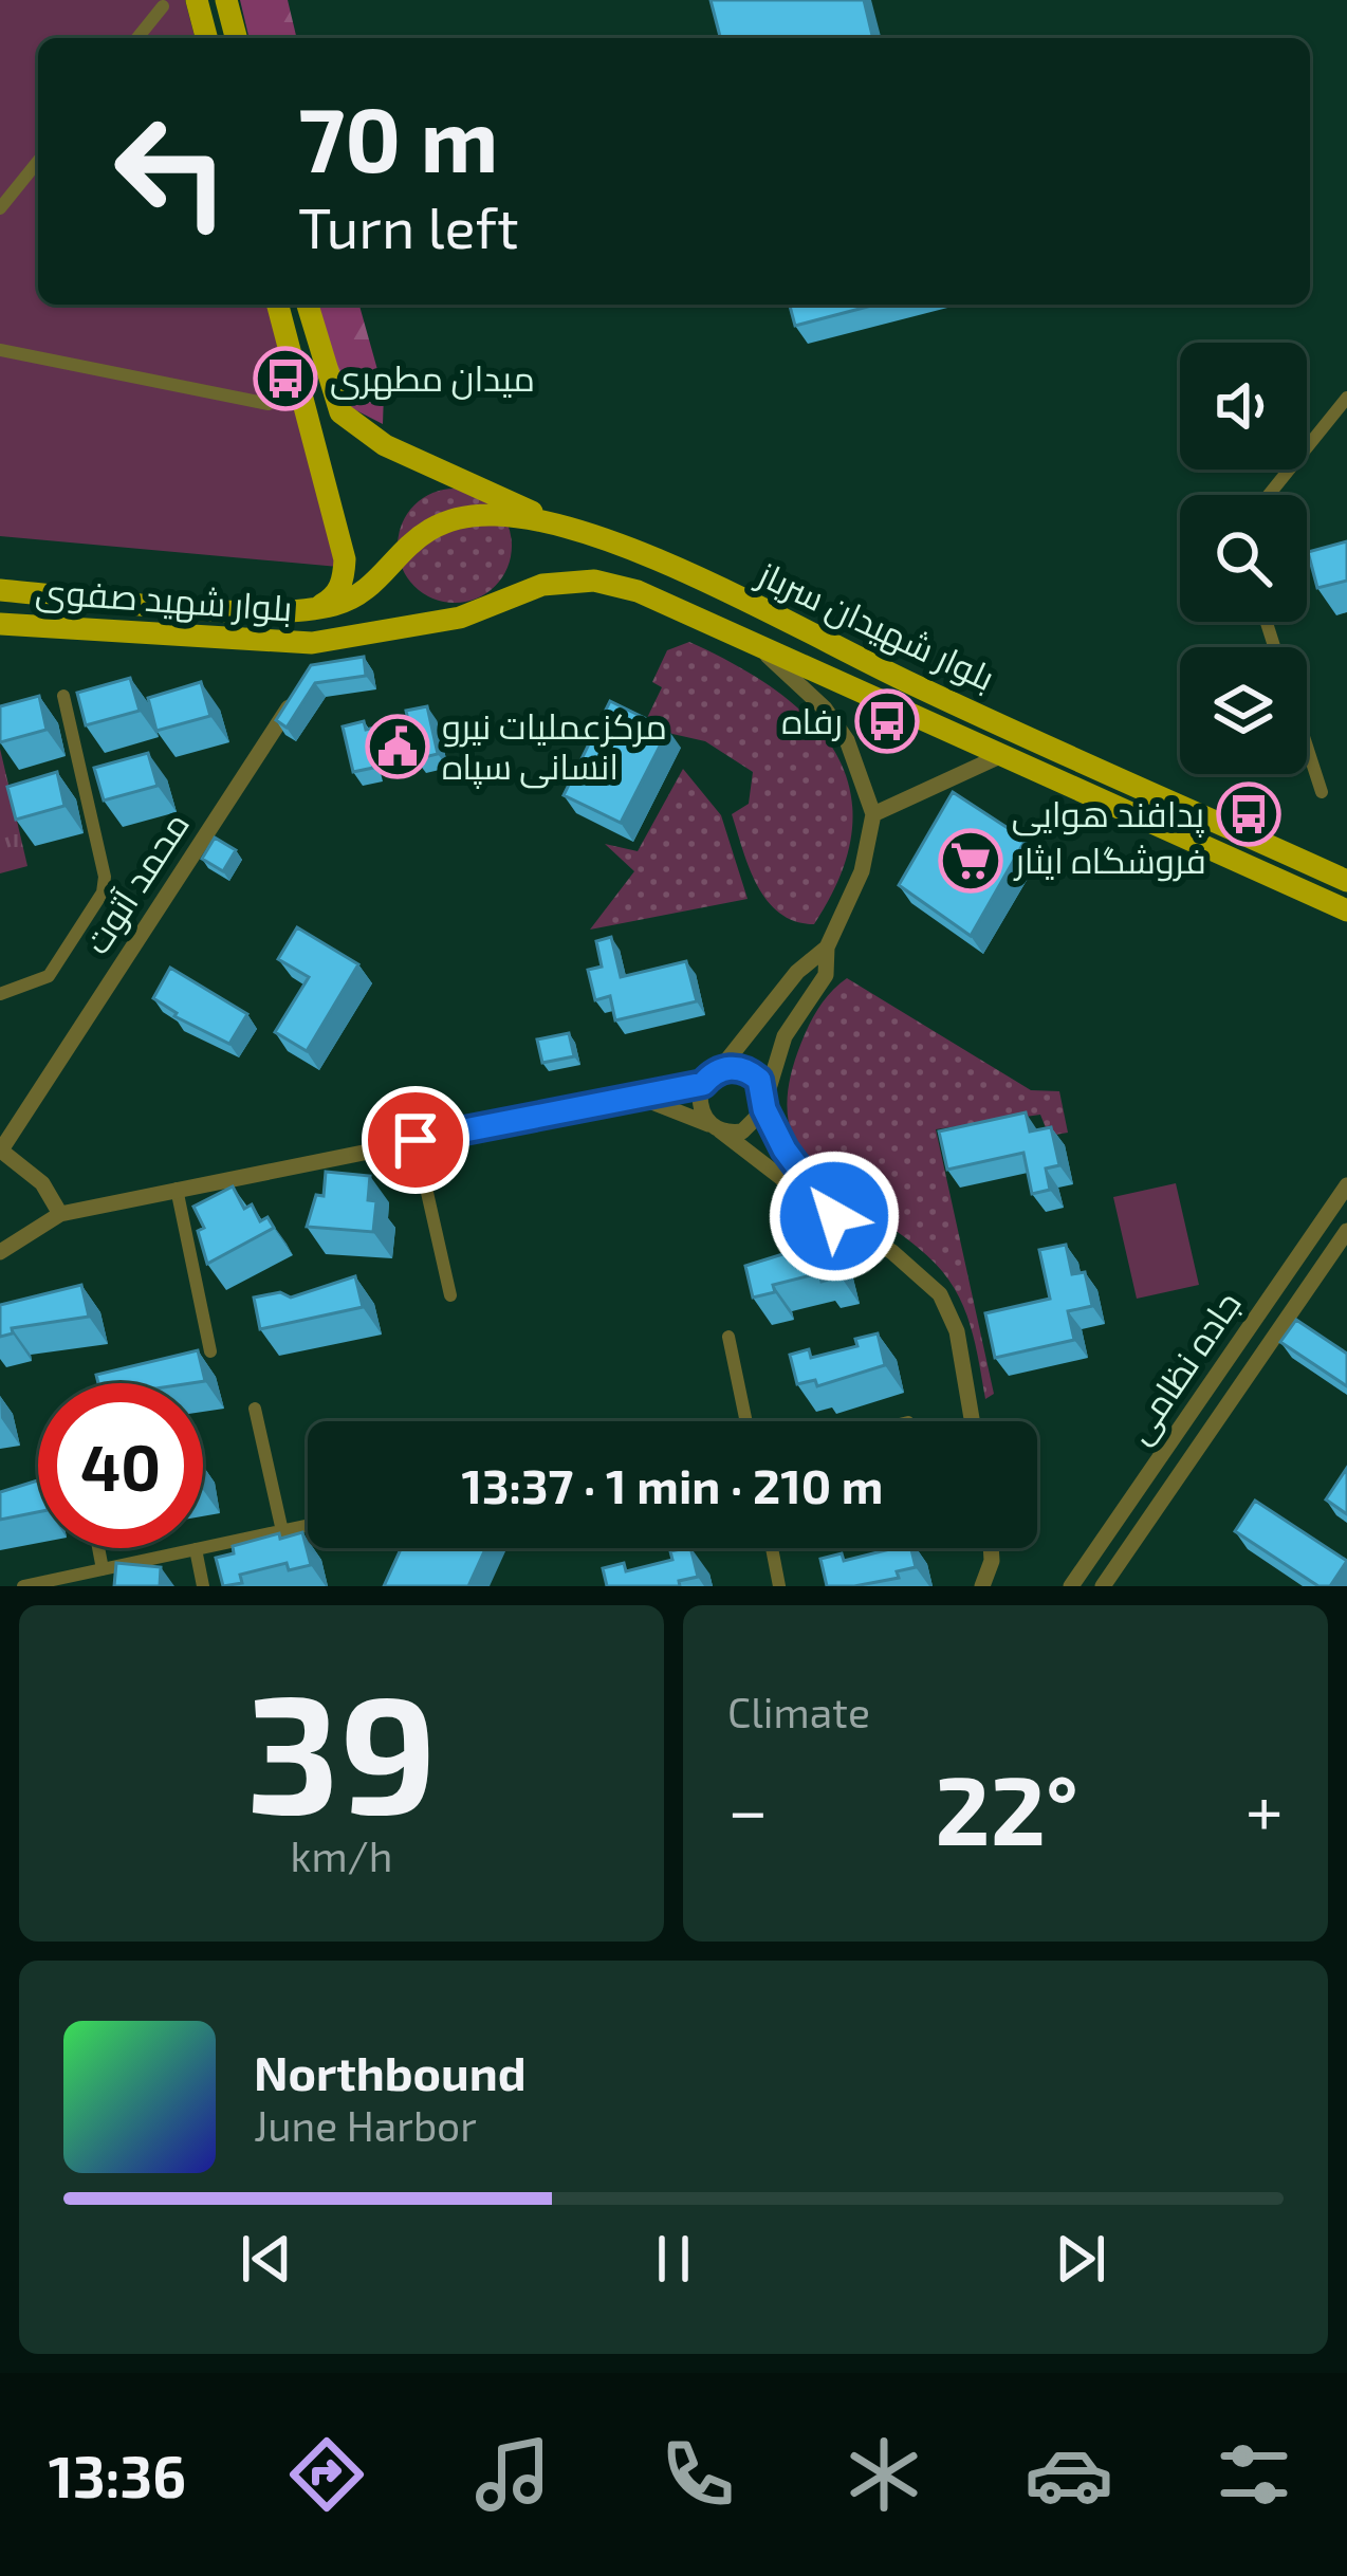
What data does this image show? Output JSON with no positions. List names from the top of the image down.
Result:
{
  "streets": {
    "main road": ["بلوار شهید صفوی", "بلوار شهیدان سرباز"],
    "street": ["محمد آتوت", "جاده نظامی"]
  },
  "crossings": [
    ["بلوار شهید صفوی", "بلوار شهیدان سرباز"]
  ],
  "places": {
    "bus stop": ["میدان مطهری", "رفاه", "پدافند هوایی"],
    "public building": ["مرکزعملیات نیرو انسانی سپاه"],
    "supermarket": ["فروشگاه ایثار"]
  },
  "page": {
    "turn": ["70 m", "Turn left"],
    "limit": "40",
    "trip": "13:37 · 1 min · 210 m",
    "tile": [
      ["39", "km/h"],
      "Climate"
    ],
    "heat": ["−", "22°", "+"],
    "song": ["Northbound", "June Harbor"],
    "tabs": "13:36"
  }
}
